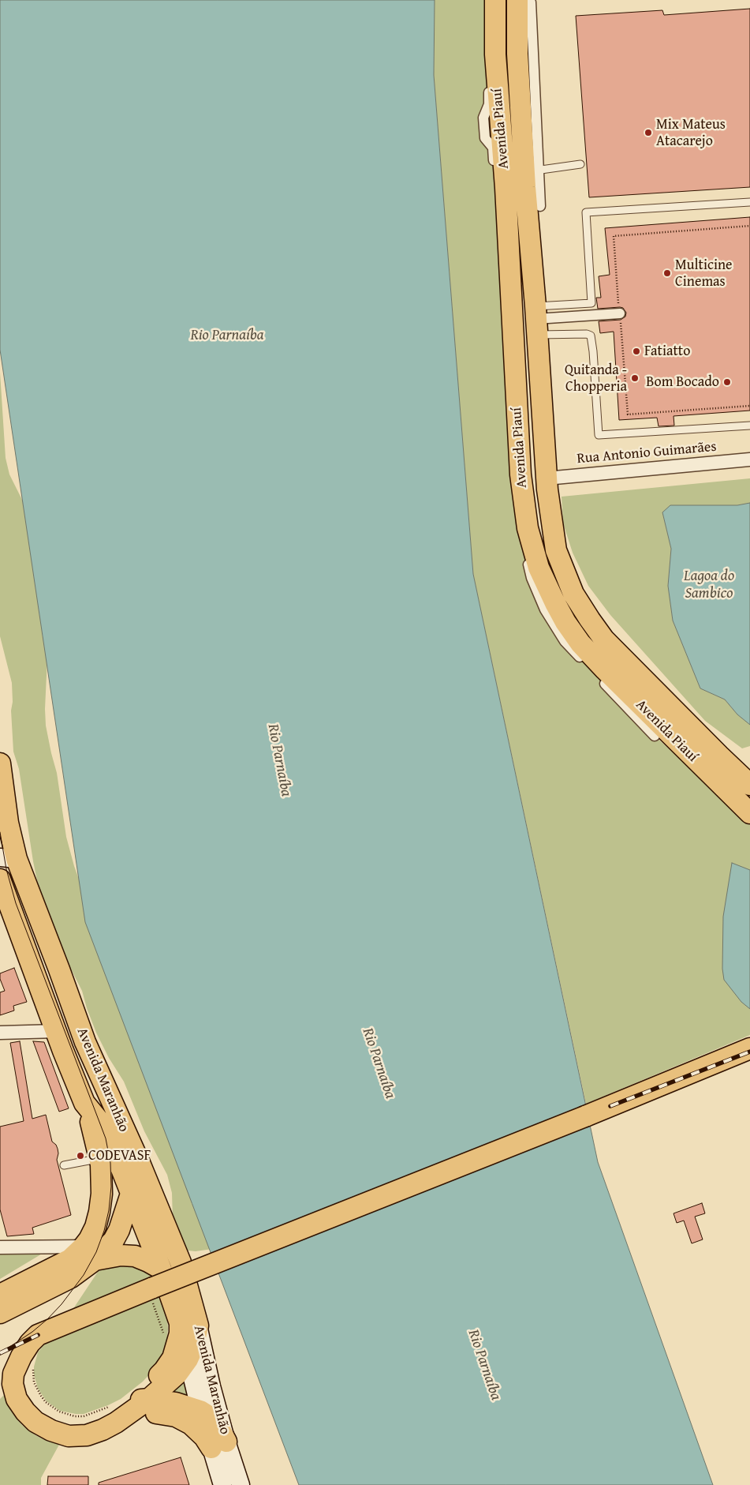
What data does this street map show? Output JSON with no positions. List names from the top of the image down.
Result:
{
  "streets": {
    "main road": ["Avenida Piauí", "Avenida Maranhão"],
    "street": ["Rua Antonio Guimarães"]
  },
  "crossings": [
    ["Avenida Piauí", "Rua Antonio Guimarães"]
  ],
  "water": ["Rio Parnaíba", "Lagoa do Sambico"],
  "places": [
    "Mix Mateus Atacarejo",
    "Multicine Cinemas",
    "Fatiatto",
    "Quitanda - Chopperia",
    "Bom Bocado",
    "CODEVASF"
  ]
}
